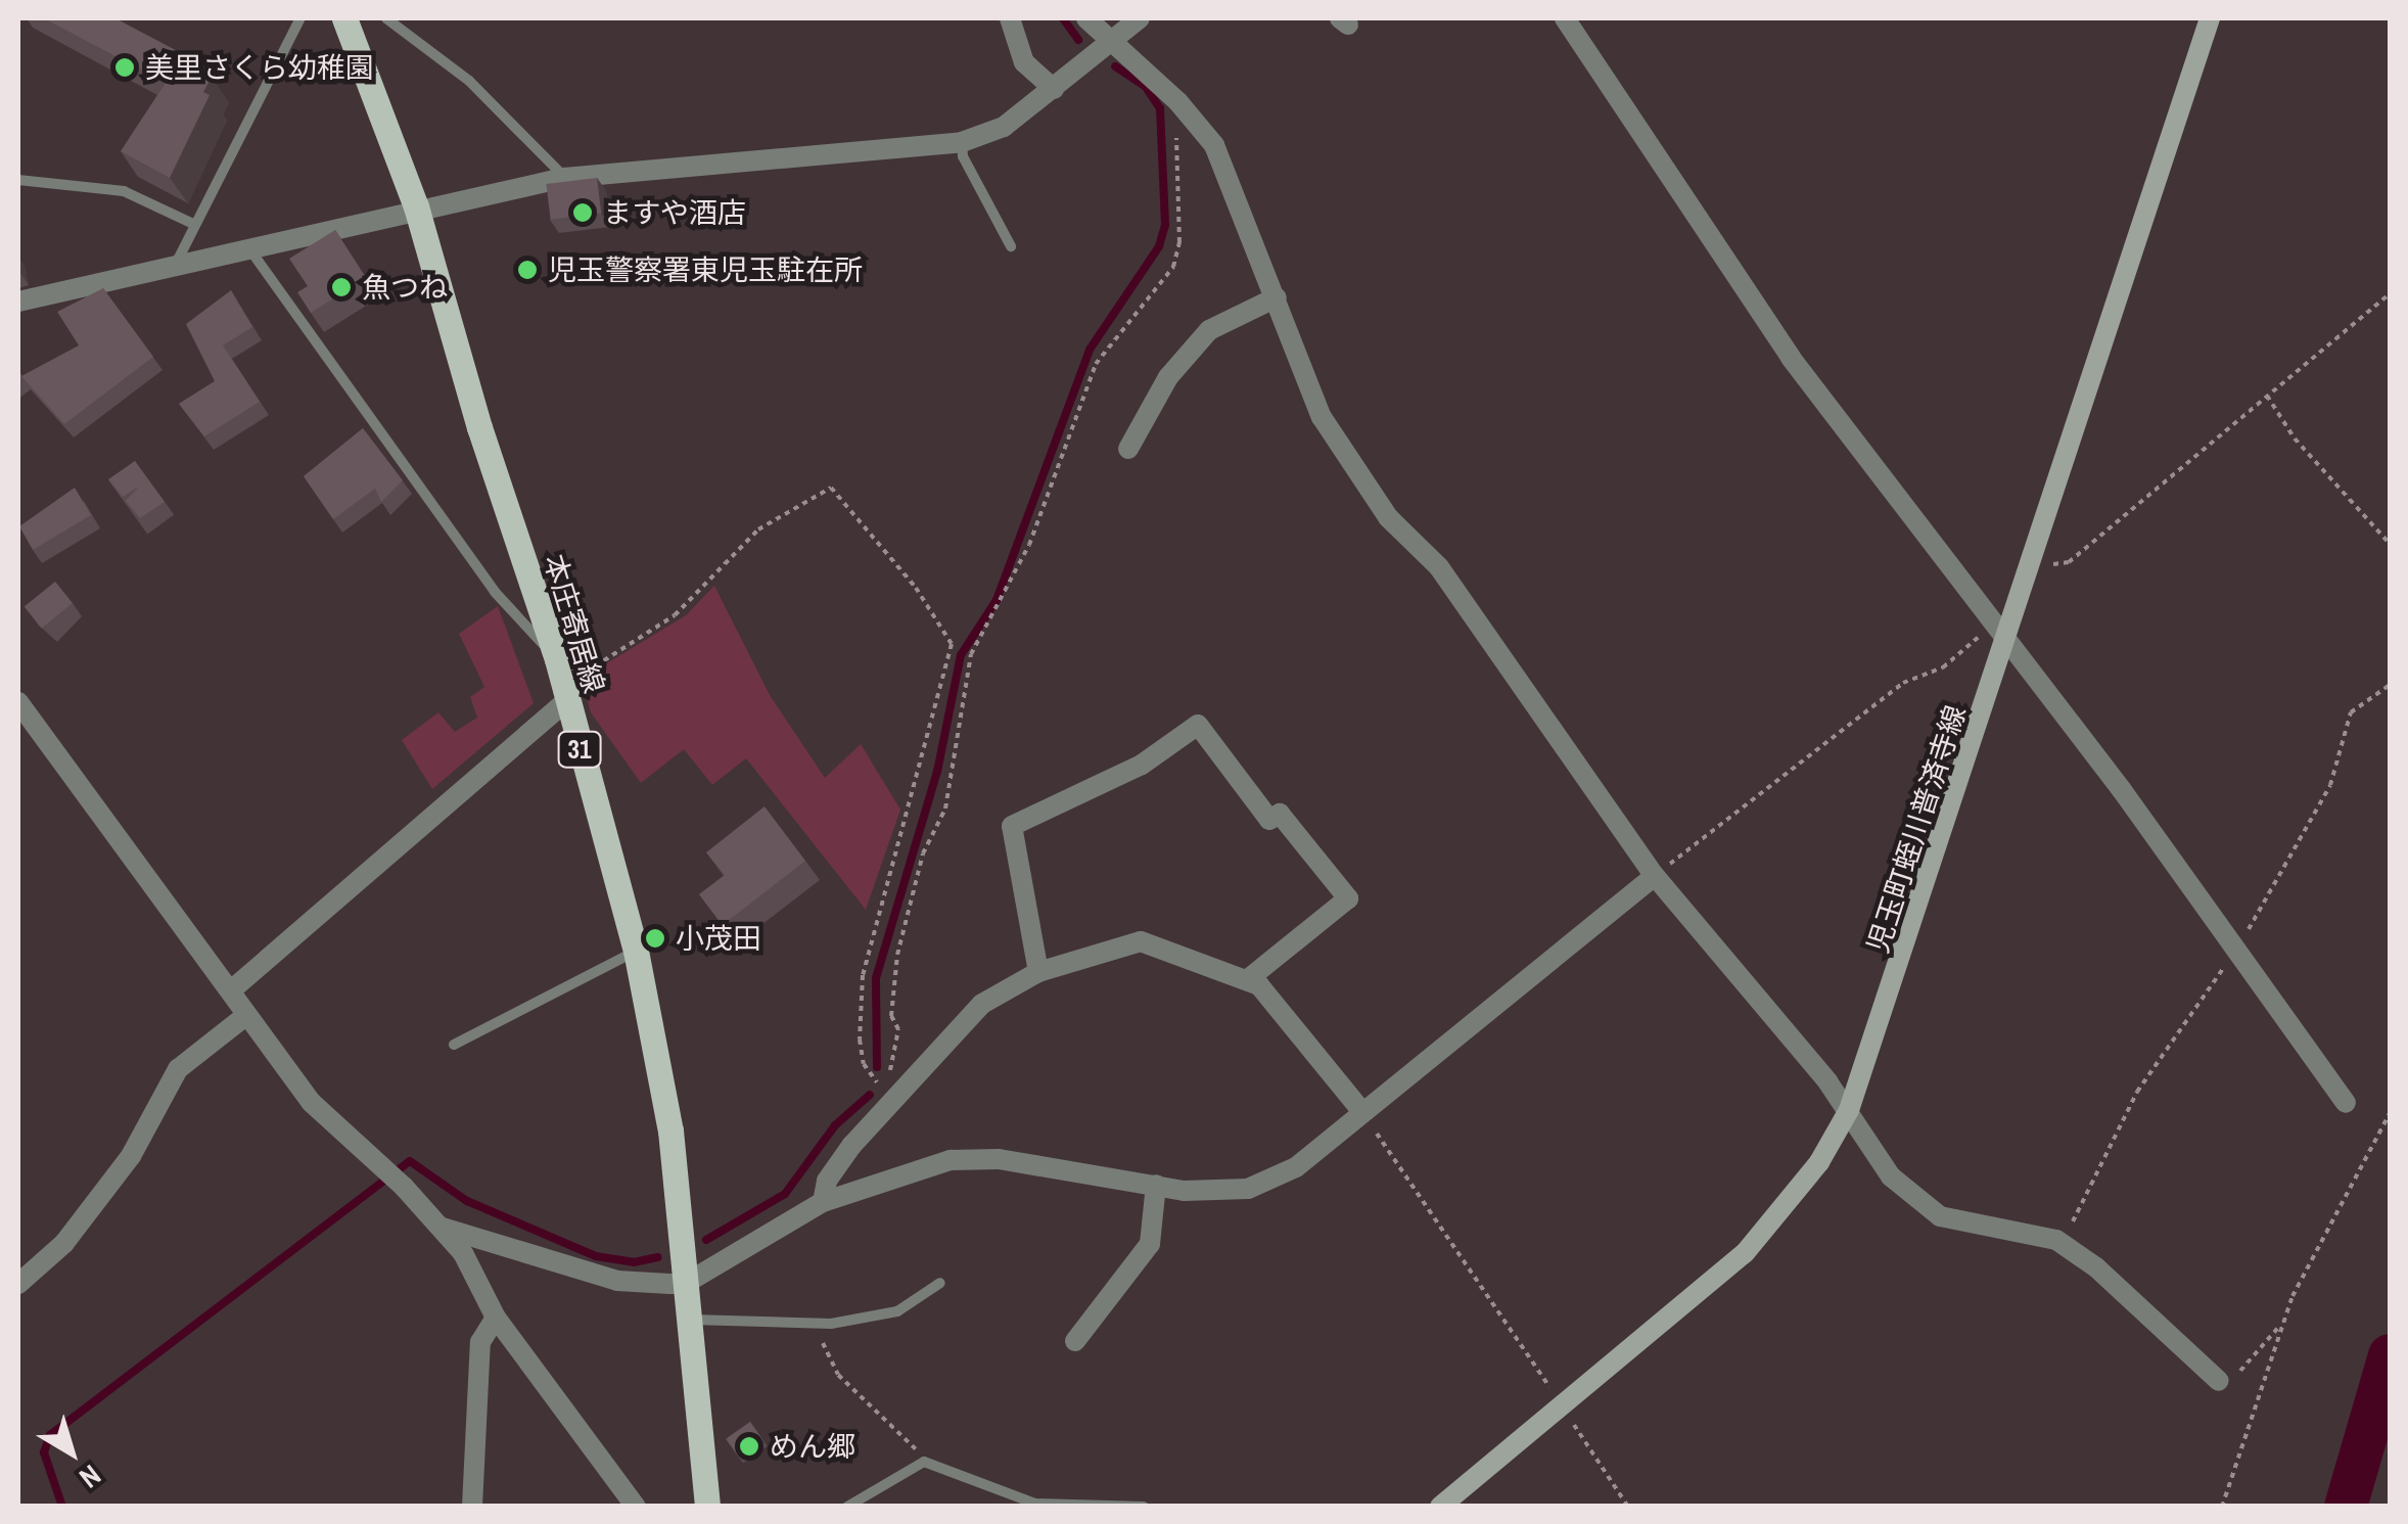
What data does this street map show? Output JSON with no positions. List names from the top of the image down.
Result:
{
  "streets": {
    "main road": ["本庄寄居線", "31", "児玉町蛭川普済寺線"]
  },
  "places": [
    "美里さくら幼稚園",
    "ますや酒店",
    "児玉警察署東児玉駐在所",
    "魚つね",
    "小茂田",
    "めん郷"
  ],
  "north": "bottom right"
}
